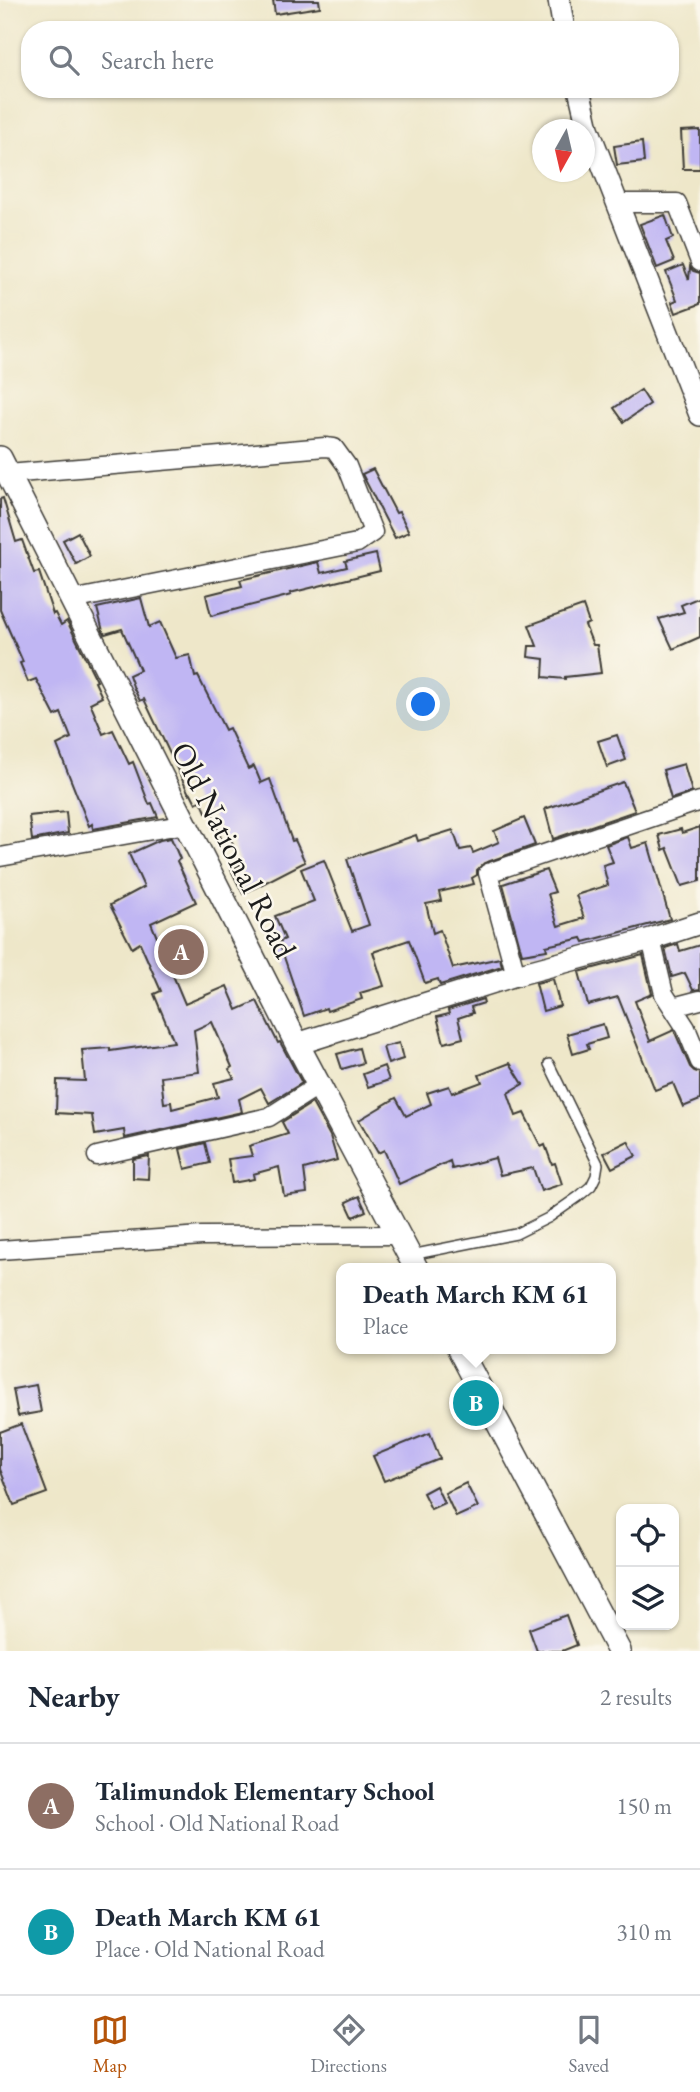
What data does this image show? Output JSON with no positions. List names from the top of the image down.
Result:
{
  "streets": {
    "main road": ["Old National Road"]
  },
  "north": "bottom",
  "page": {
    "search": "Search here",
    "pins": ["A", "B"],
    "popup": ["Death March KM 61", "Place"],
    "heading": ["Nearby", "2 results"],
    "list": [
      {
        "mark": "A",
        "name": "Talimundok Elementary School",
        "note": "School · Old National Road",
        "value": "150 m"
      },
      {
        "mark": "B",
        "name": "Death March KM 61",
        "note": "Place · Old National Road",
        "value": "310 m"
      }
    ],
    "nav": ["Map", "Directions", "Saved"]
  }
}
